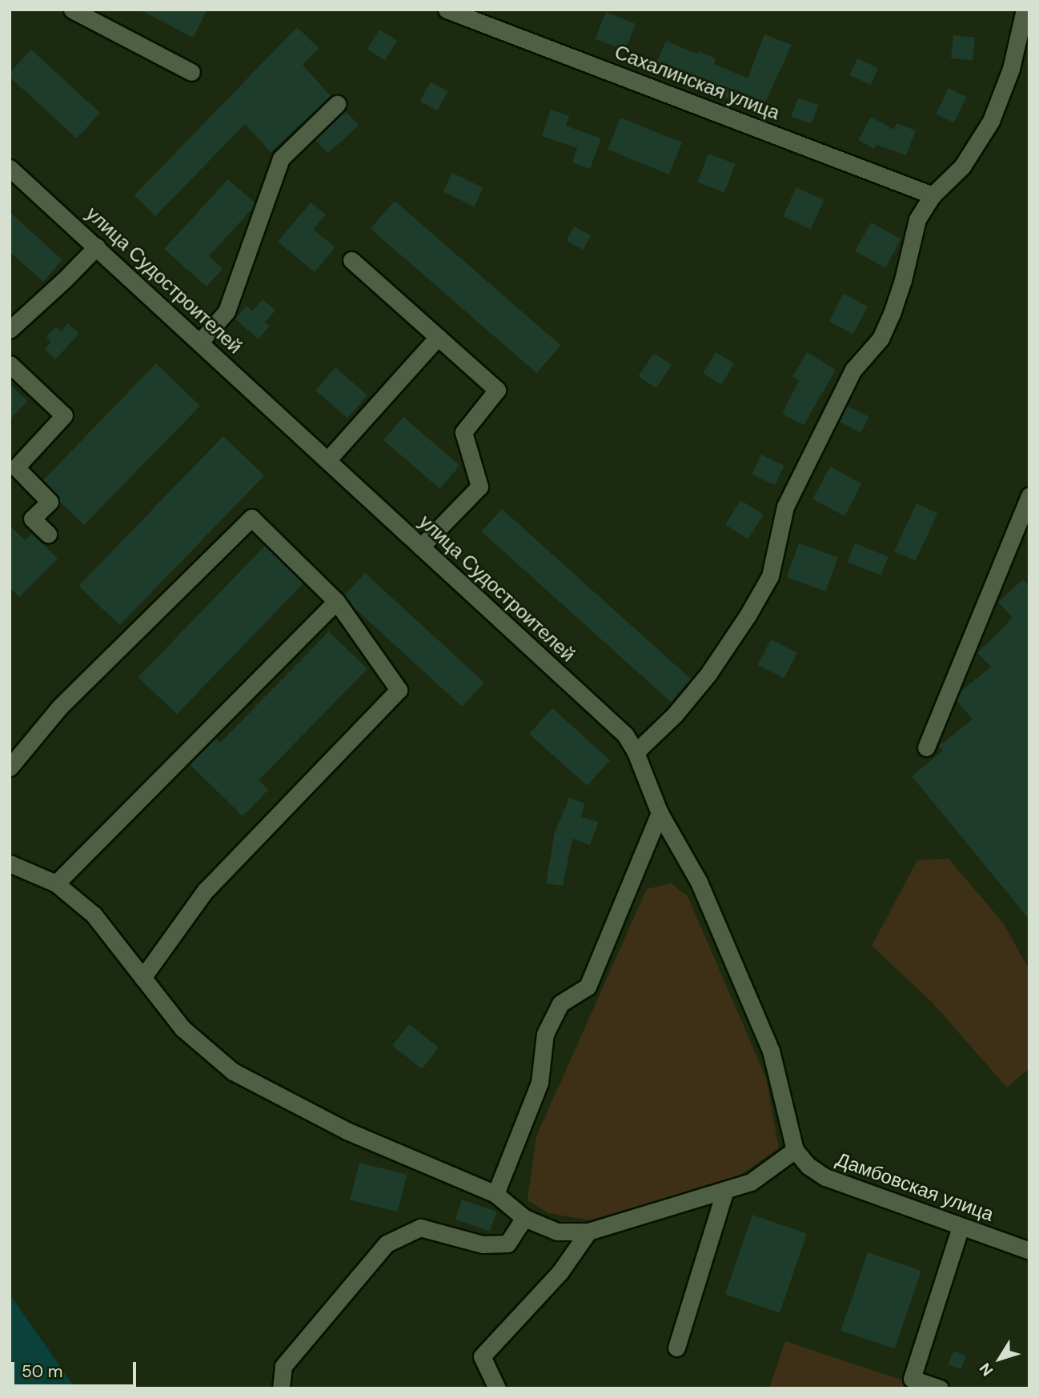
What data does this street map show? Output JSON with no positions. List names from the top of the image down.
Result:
{
  "streets": {
    "street": ["Сахалинская улица", "улица Судостроителей", "Дамбовская улица"]
  },
  "crossings": [
    ["улица Судостроителей", "Дамбовская улица"]
  ],
  "scale_bar": "50 m",
  "north": "bottom left"
}
